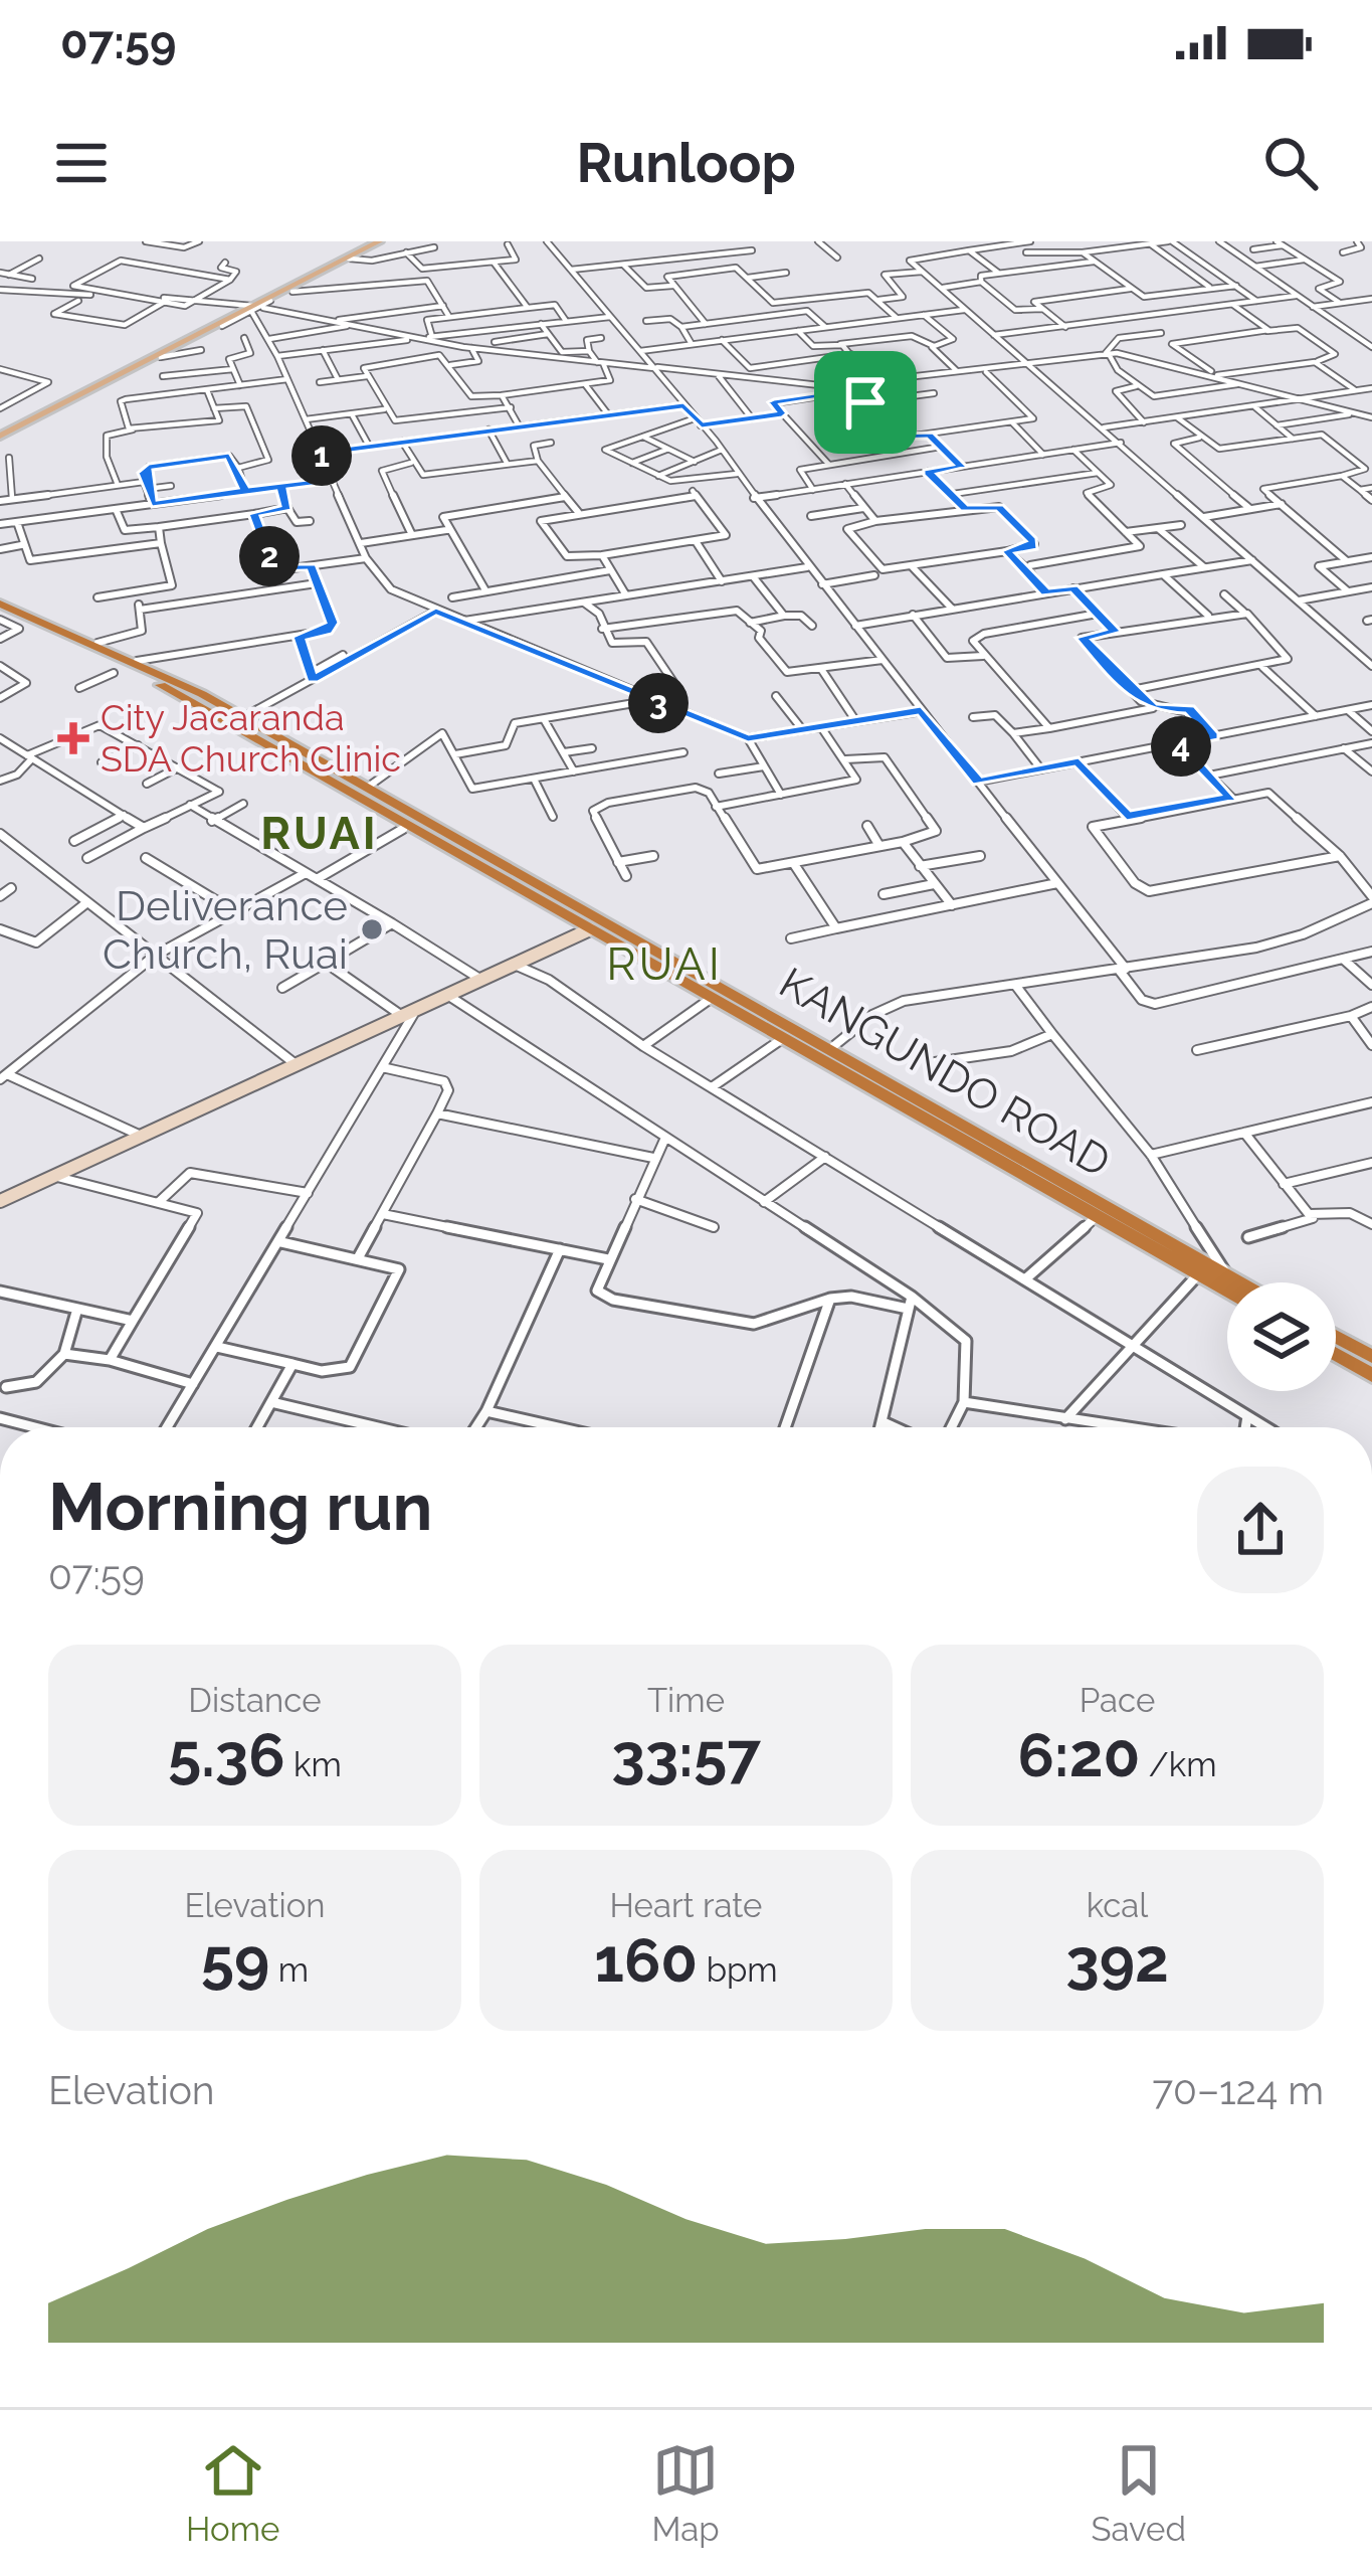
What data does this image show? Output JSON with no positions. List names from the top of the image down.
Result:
{
  "streets": {
    "highway": ["KANGUNDO ROAD"]
  },
  "districts": ["RUAI", "RUAI"],
  "places": {
    "health": ["City Jacaranda SDA Church Clinic"],
    "other": ["Deliverance Church, Ruai"]
  },
  "page": {
    "status": "07:59",
    "header": "Runloop",
    "pins": [
      "1",
      "2",
      "3",
      "4"
    ],
    "heading": ["Morning run", "07:59"],
    "stats": [
      ["Distance", "5.36 km"],
      ["Time", "33:57"],
      ["Pace", "6:20 /km"],
      ["Elevation", "59 m"],
      ["Heart rate", "160 bpm"],
      ["kcal", "392"]
    ],
    "chart": ["Elevation", "70–124 m"],
    "tabs": ["Home", "Map", "Saved"]
  }
}
